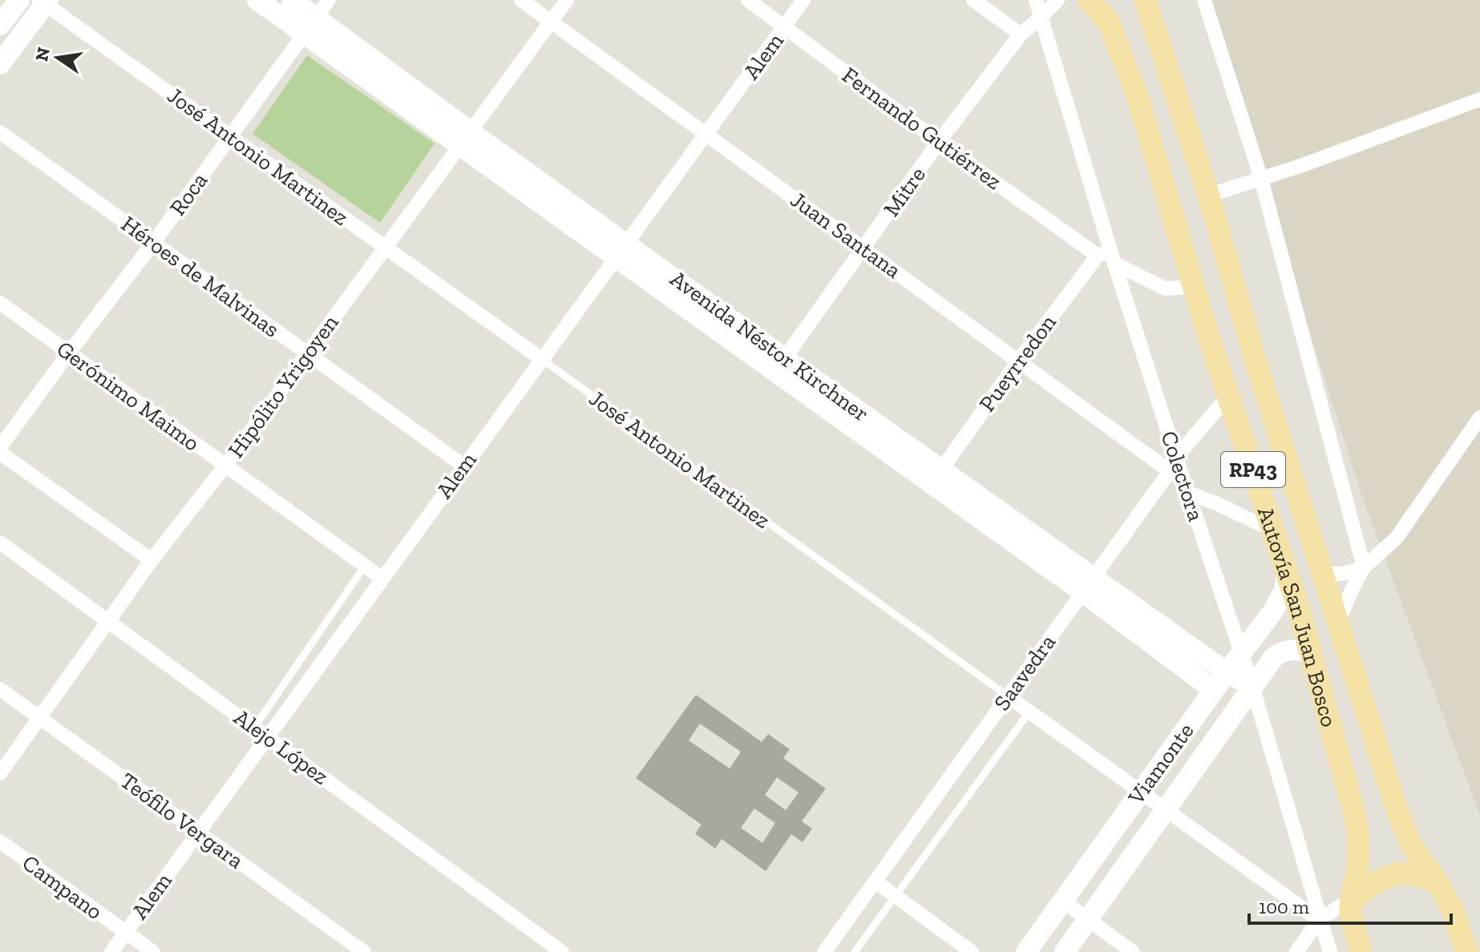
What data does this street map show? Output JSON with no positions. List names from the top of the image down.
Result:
{
  "streets": {
    "main road": ["RP43", "Autovía San Juan Bosco"],
    "street": [
      "Alem",
      "Fernando Gutiérrez",
      "José Antonio Martinez",
      "Mitre",
      "Roca",
      "Juan Santana",
      "Héroes de Malvinas",
      "Avenida Néstor Kirchner",
      "Pueyrredon",
      "Hipólito Yrigoyen",
      "Gerónimo Maimo",
      "Colectora",
      "Saavedra",
      "Alejo López",
      "Viamonte",
      "Teófilo Vergara",
      "Campano"
    ]
  },
  "crossings": [
    ["Alem", "Fernando Gutiérrez"],
    ["Alem", "José Antonio Martinez"],
    ["Alem", "Juan Santana"],
    ["Alem", "Héroes de Malvinas"],
    ["Alem", "Avenida Néstor Kirchner"],
    ["Alem", "Gerónimo Maimo"],
    ["Alem", "Alejo López"],
    ["Alem", "Teófilo Vergara"],
    ["Alem", "Campano"],
    ["Fernando Gutiérrez", "Mitre"],
    ["Fernando Gutiérrez", "Pueyrredon"],
    ["Fernando Gutiérrez", "Colectora"],
    ["Fernando Gutiérrez", "Autovía San Juan Bosco"],
    ["José Antonio Martinez", "Roca"],
    ["José Antonio Martinez", "Hipólito Yrigoyen"],
    ["José Antonio Martinez", "Colectora"],
    ["José Antonio Martinez", "Saavedra"],
    ["José Antonio Martinez", "Viamonte"],
    ["Mitre", "Juan Santana"],
    ["Mitre", "Avenida Néstor Kirchner"],
    ["Mitre", "Colectora"],
    ["Roca", "Héroes de Malvinas"],
    ["Roca", "Avenida Néstor Kirchner"],
    ["Roca", "Gerónimo Maimo"],
    ["Juan Santana", "Pueyrredon"],
    ["Juan Santana", "Hipólito Yrigoyen"],
    ["Juan Santana", "Colectora"],
    ["Juan Santana", "Saavedra"],
    ["Héroes de Malvinas", "Hipólito Yrigoyen"],
    ["Avenida Néstor Kirchner", "Pueyrredon"],
    ["Avenida Néstor Kirchner", "Hipólito Yrigoyen"],
    ["Avenida Néstor Kirchner", "Colectora"],
    ["Avenida Néstor Kirchner", "Saavedra"],
    ["Avenida Néstor Kirchner", "Viamonte"],
    ["Pueyrredon", "Colectora"],
    ["Hipólito Yrigoyen", "Gerónimo Maimo"],
    ["Hipólito Yrigoyen", "Alejo López"],
    ["Hipólito Yrigoyen", "Teófilo Vergara"],
    ["RP43", "Autovía San Juan Bosco"],
    ["Colectora", "Saavedra"],
    ["Colectora", "Viamonte"],
    ["Autovía San Juan Bosco", "Saavedra"],
    ["Autovía San Juan Bosco", "Viamonte"]
  ],
  "scale_bar": "100 m",
  "north": "left"
}
